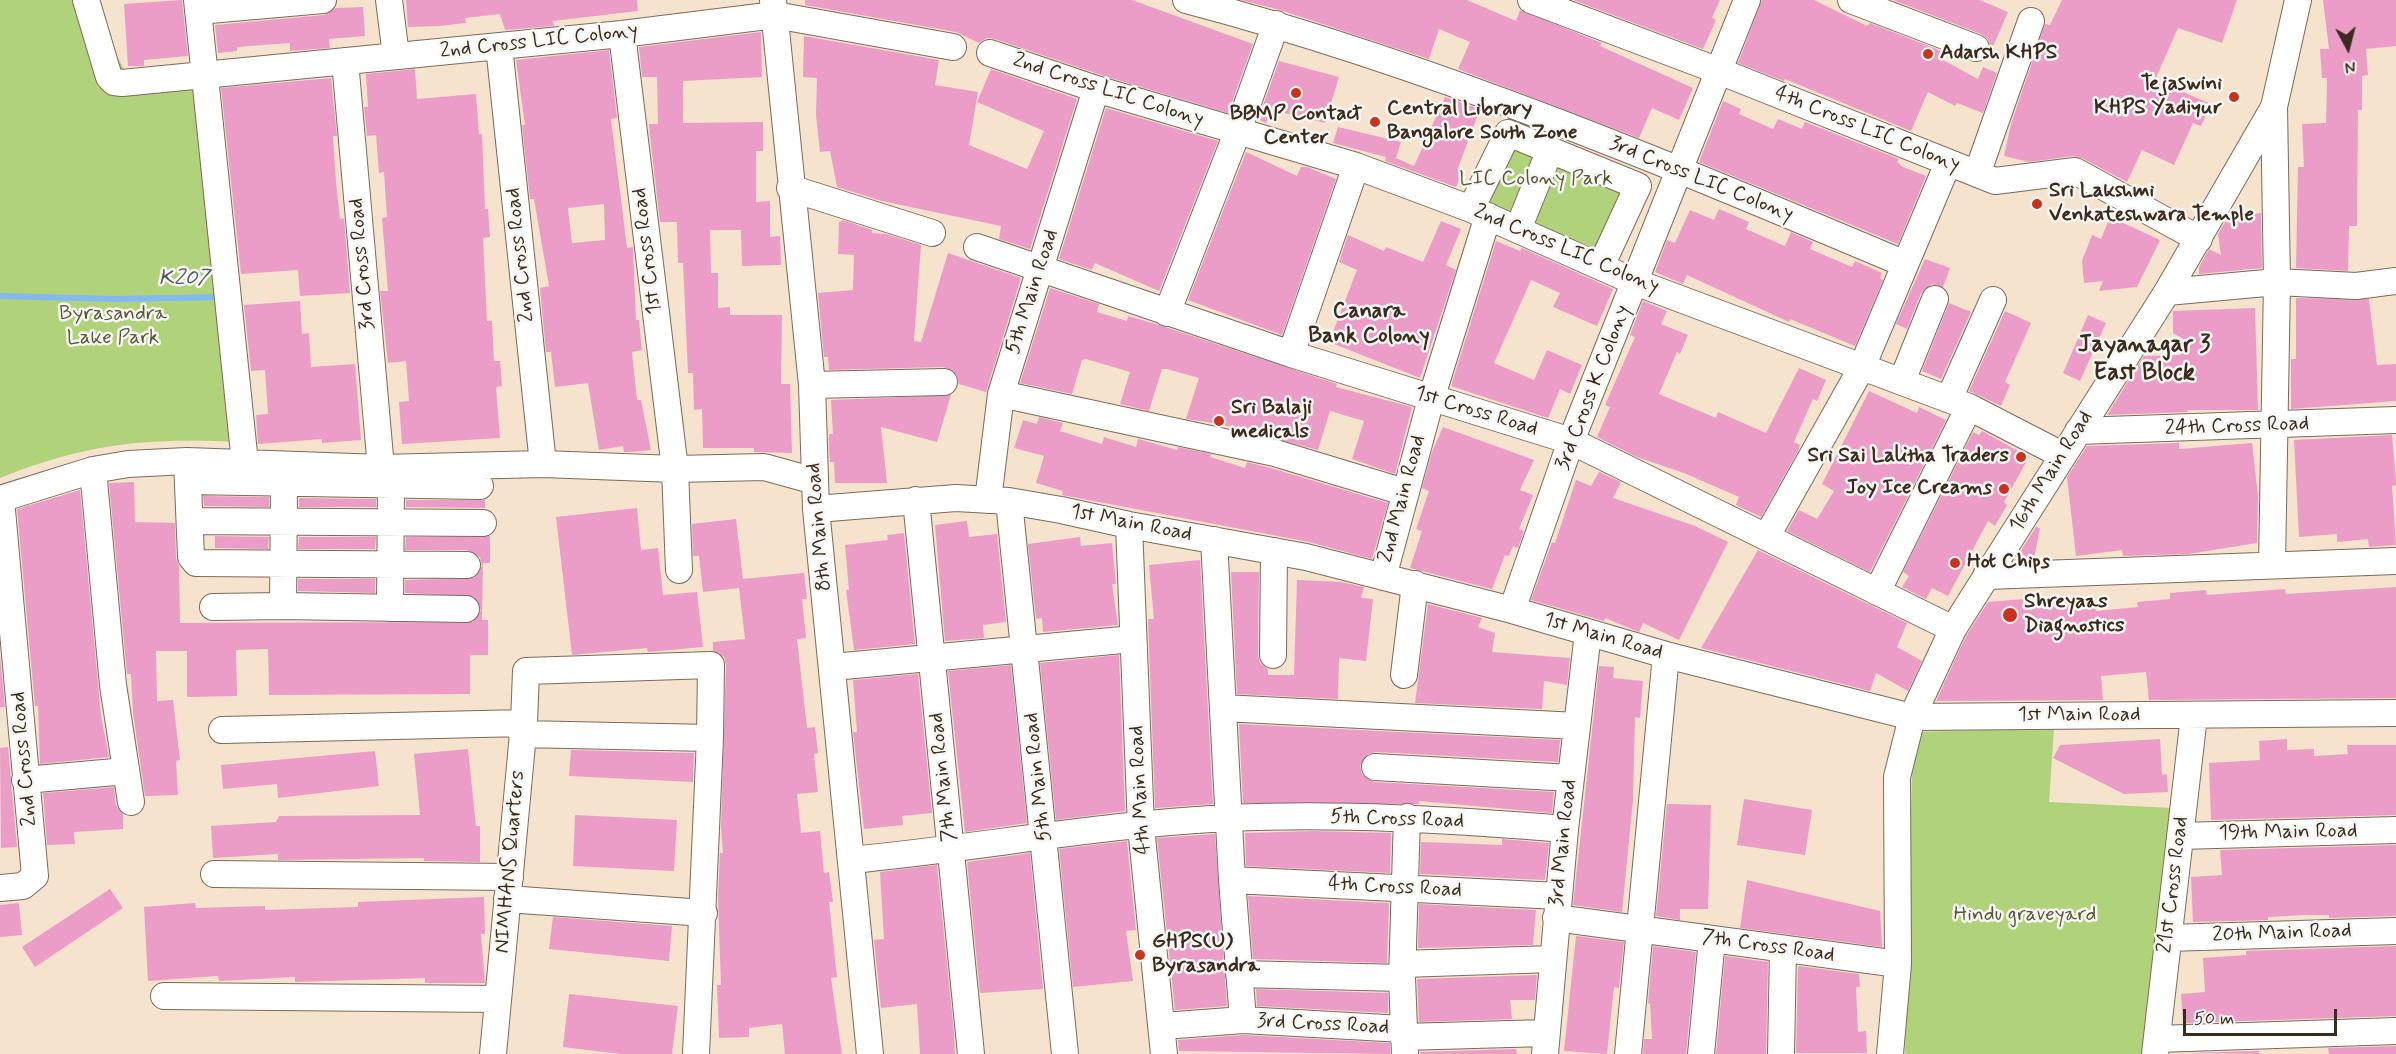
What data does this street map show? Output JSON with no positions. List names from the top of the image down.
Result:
{
  "streets": {
    "street": [
      "2nd Cross LIC Colony",
      "4th Cross LIC Colony",
      "3rd Cross LIC Colony",
      "1st Cross Road",
      "2nd Cross Road",
      "3rd Cross Road",
      "5th Main Road",
      "3rd Cross K Colony",
      "24th Cross Road",
      "16th Main Road",
      "2nd Main Road",
      "1st Main Road",
      "8th Main Road",
      "7th Main Road",
      "4th Main Road",
      "5th Cross Road",
      "19th Main Road",
      "3rd Main Road",
      "NIMHANS Quarters",
      "21st Cross Road",
      "4th Cross Road",
      "20th Main Road",
      "7th Cross Road"
    ]
  },
  "crossings": [
    ["2nd Cross LIC Colony", "1st Cross Road"],
    ["2nd Cross LIC Colony", "2nd Cross Road"],
    ["2nd Cross LIC Colony", "3rd Cross Road"],
    ["2nd Cross LIC Colony", "5th Main Road"],
    ["2nd Cross LIC Colony", "3rd Cross K Colony"],
    ["2nd Cross LIC Colony", "16th Main Road"],
    ["2nd Cross LIC Colony", "2nd Main Road"],
    ["2nd Cross LIC Colony", "8th Main Road"],
    ["4th Cross LIC Colony", "3rd Cross K Colony"],
    ["4th Cross LIC Colony", "16th Main Road"],
    ["3rd Cross LIC Colony", "3rd Cross K Colony"],
    ["1st Cross Road", "5th Main Road"],
    ["1st Cross Road", "3rd Cross K Colony"],
    ["1st Cross Road", "16th Main Road"],
    ["1st Cross Road", "2nd Main Road"],
    ["3rd Cross Road", "4th Main Road"],
    ["3rd Cross Road", "3rd Main Road"],
    ["5th Main Road", "1st Main Road"],
    ["5th Main Road", "5th Cross Road"],
    ["3rd Cross K Colony", "1st Main Road"],
    ["24th Cross Road", "16th Main Road"],
    ["16th Main Road", "1st Main Road"],
    ["16th Main Road", "7th Cross Road"],
    ["2nd Main Road", "1st Main Road"],
    ["1st Main Road", "8th Main Road"],
    ["1st Main Road", "7th Main Road"],
    ["1st Main Road", "4th Main Road"],
    ["1st Main Road", "3rd Main Road"],
    ["1st Main Road", "21st Cross Road"],
    ["8th Main Road", "5th Cross Road"],
    ["7th Main Road", "5th Cross Road"],
    ["4th Main Road", "5th Cross Road"],
    ["5th Cross Road", "3rd Main Road"],
    ["19th Main Road", "21st Cross Road"],
    ["3rd Main Road", "4th Cross Road"],
    ["21st Cross Road", "20th Main Road"],
    ["4th Cross Road", "7th Cross Road"]
  ],
  "districts": ["Canara Bank Colony", "Jayanagar 3 East Block"],
  "water": ["K207"],
  "parks": ["LIC Colony Park", "Byrasandra Lake Park", "Hindu graveyard"],
  "places": [
    "Adarsh KHPS",
    "BBMP Contact Center",
    "Tejaswini KHPS Yadiyur",
    "Central Library Bangalore South Zone",
    "Sri Lakshmi Venkateshwara Temple",
    "Sri Balaji medicals",
    "Sri Sai Lalitha Traders",
    "Joy Ice Creams",
    "Hot Chips",
    "Shreyaas Diagnostics",
    "GHPS(U) Byrasandra"
  ],
  "scale_bar": "50 m",
  "north": "bottom"
}
